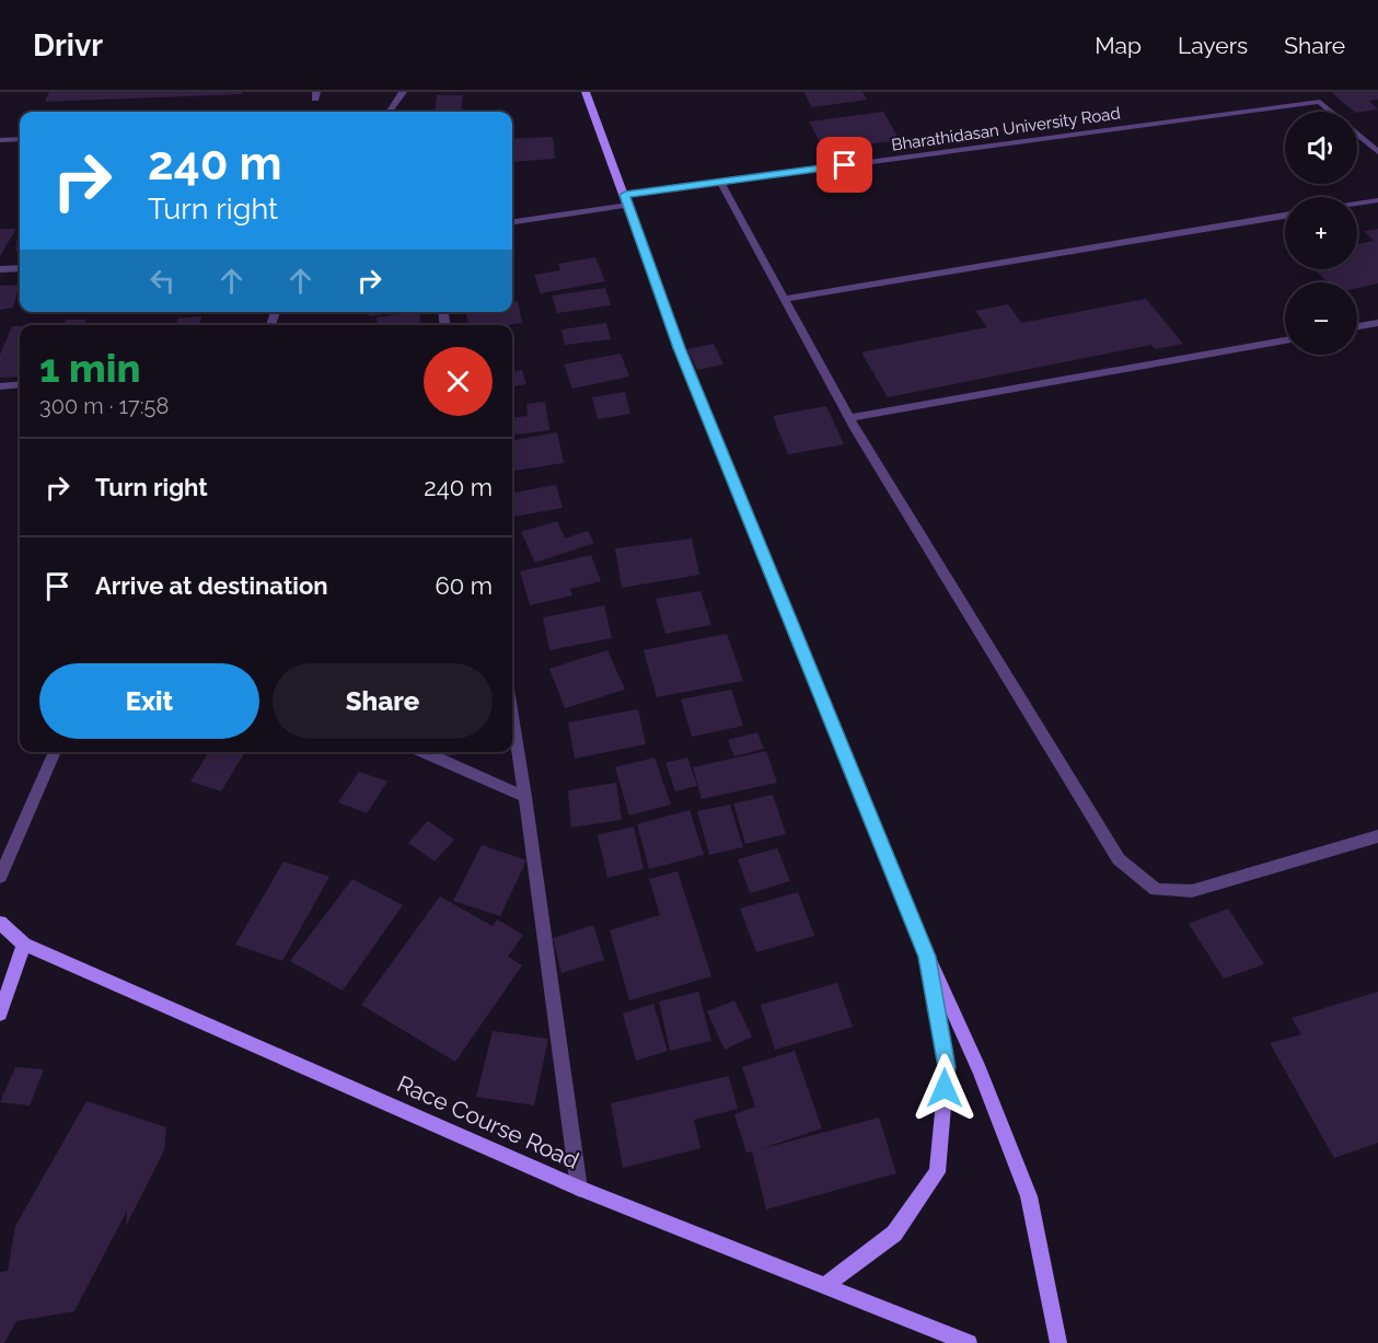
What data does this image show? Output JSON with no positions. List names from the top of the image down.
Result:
{
  "streets": {
    "main road": ["Race Course Road"],
    "street": ["Bharathidasan University Road"]
  },
  "page": {
    "header": "Drivr",
    "nav": ["Map", "Layers", "Share"],
    "map_buttons": ["+", "−"],
    "turn": ["240 m", "Turn right"],
    "heading": ["1 min", "300 m · 17:58"],
    "list": [
      {
        "name": "Turn right",
        "value": "240 m"
      },
      {
        "name": "Arrive at destination",
        "value": "60 m"
      }
    ],
    "buttons": ["Exit", "Share"]
  }
}
